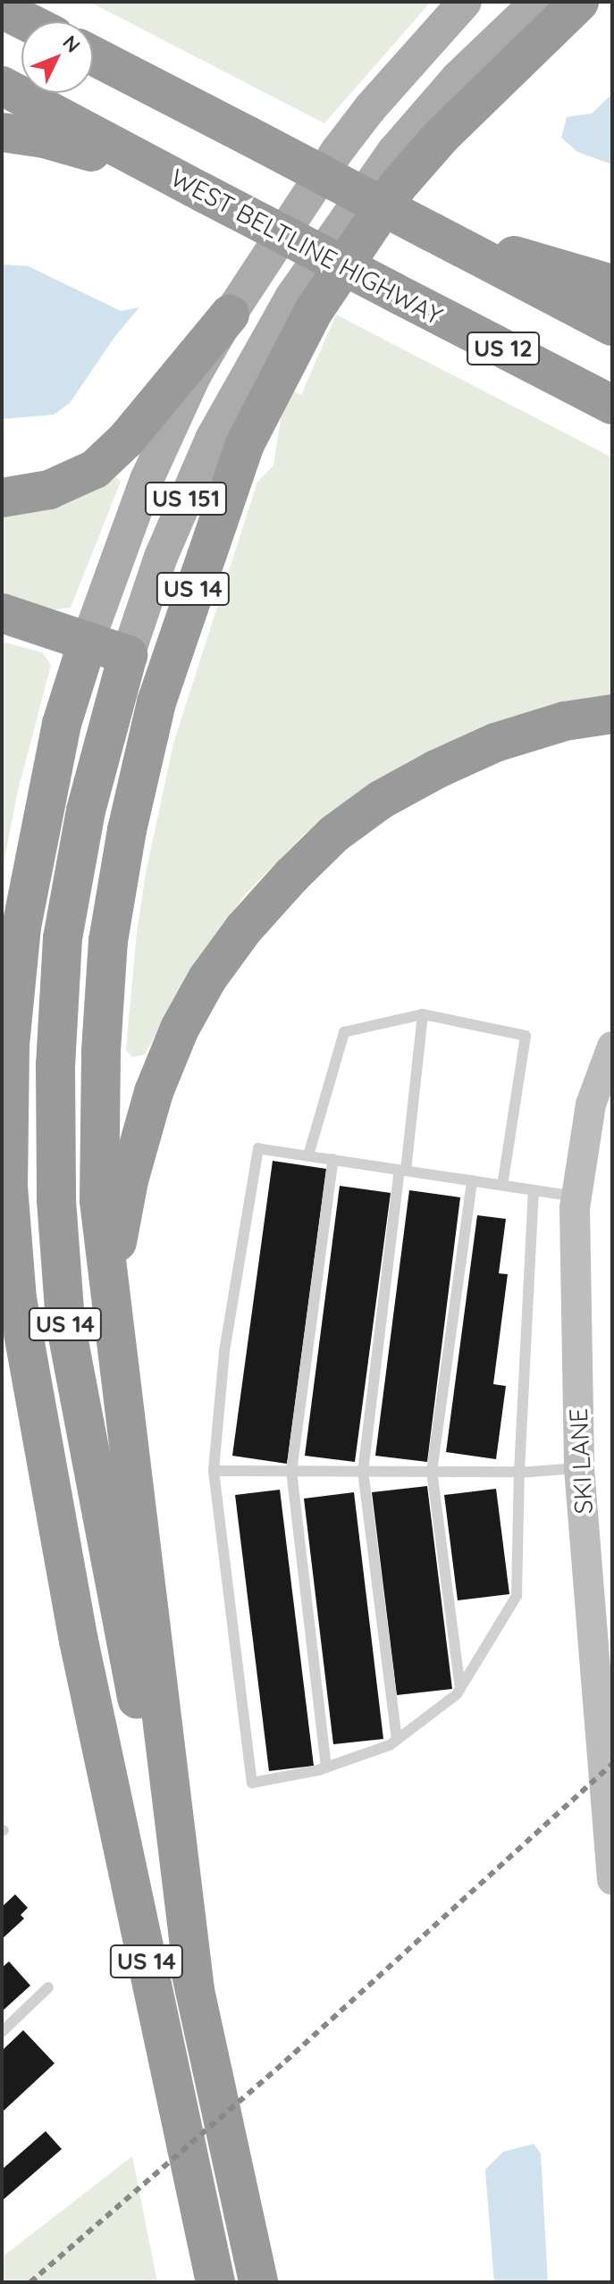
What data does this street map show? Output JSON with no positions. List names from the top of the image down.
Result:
{
  "streets": {
    "highway": ["WEST BELTLINE HIGHWAY", "US 12", "US 14"],
    "main road": ["US 151"],
    "street": ["SKI LANE"]
  },
  "crossings": [
    ["US 151", "US 14"]
  ],
  "north": "top right"
}
